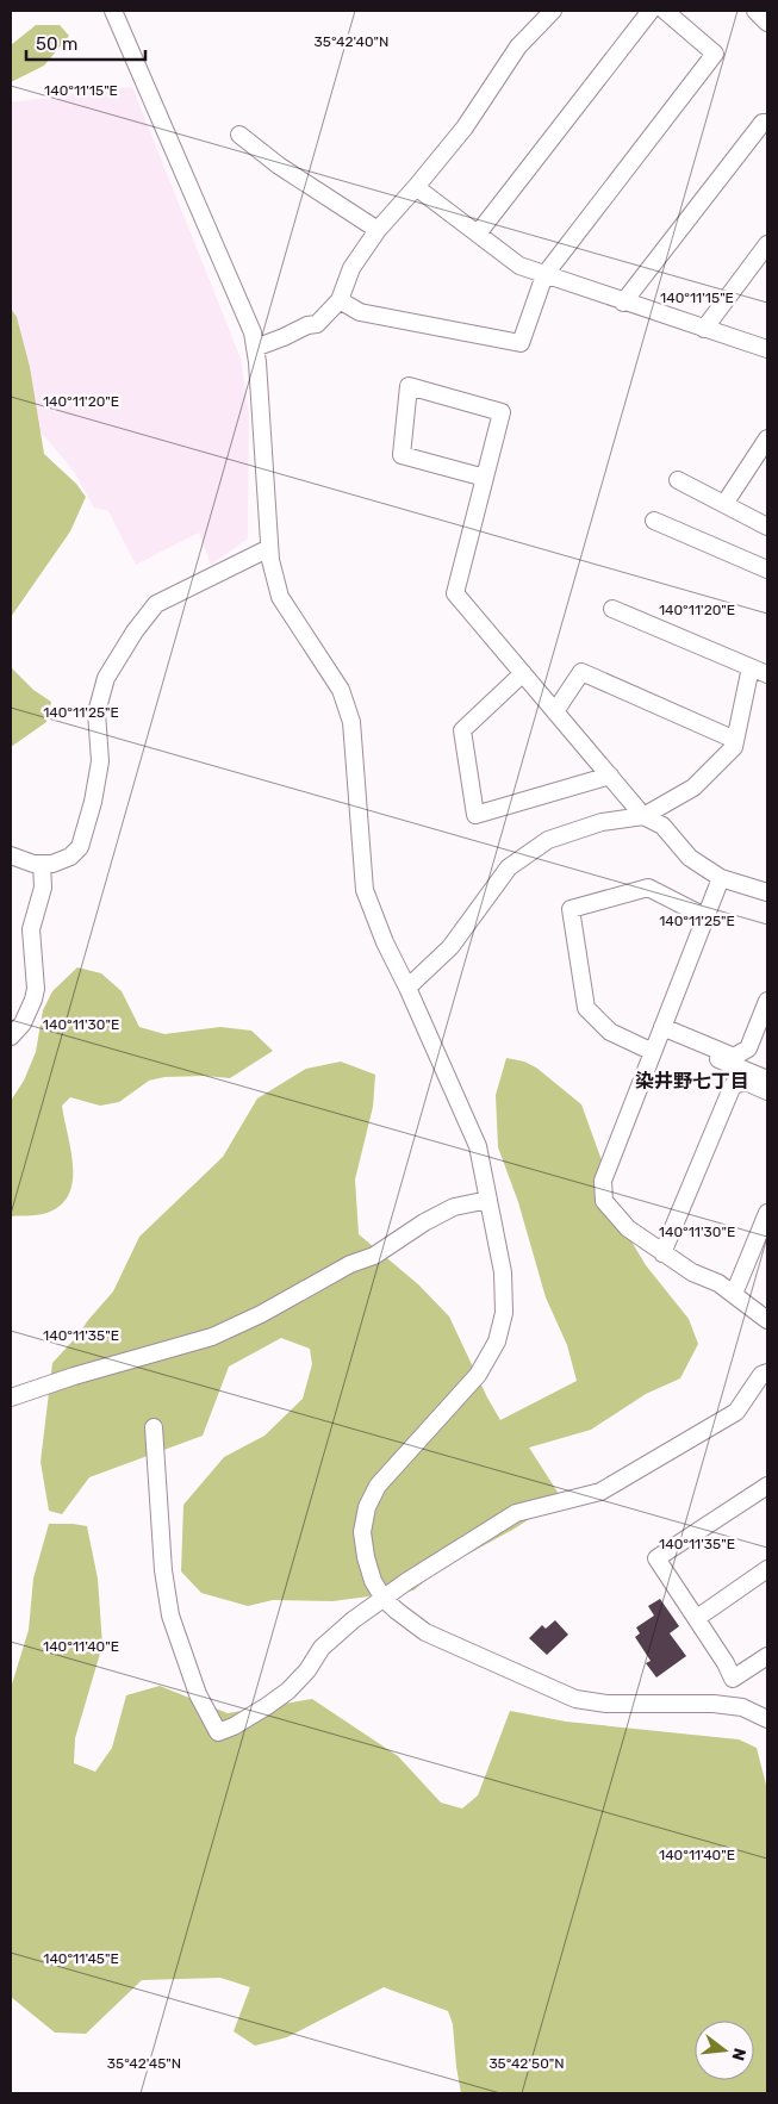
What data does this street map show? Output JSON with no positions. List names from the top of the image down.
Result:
{
  "districts": ["染井野七丁目"],
  "scale_bar": "50 m",
  "north": "right",
  "coordinates": [
    "35°42'40\"N",
    "140°11'15\"E",
    "140°11'20\"E",
    "140°11'25\"E",
    "140°11'30\"E",
    "140°11'35\"E",
    "140°11'40\"E",
    "140°11'45\"E",
    "35°42'45\"N",
    "35°42'50\"N"
  ]
}
